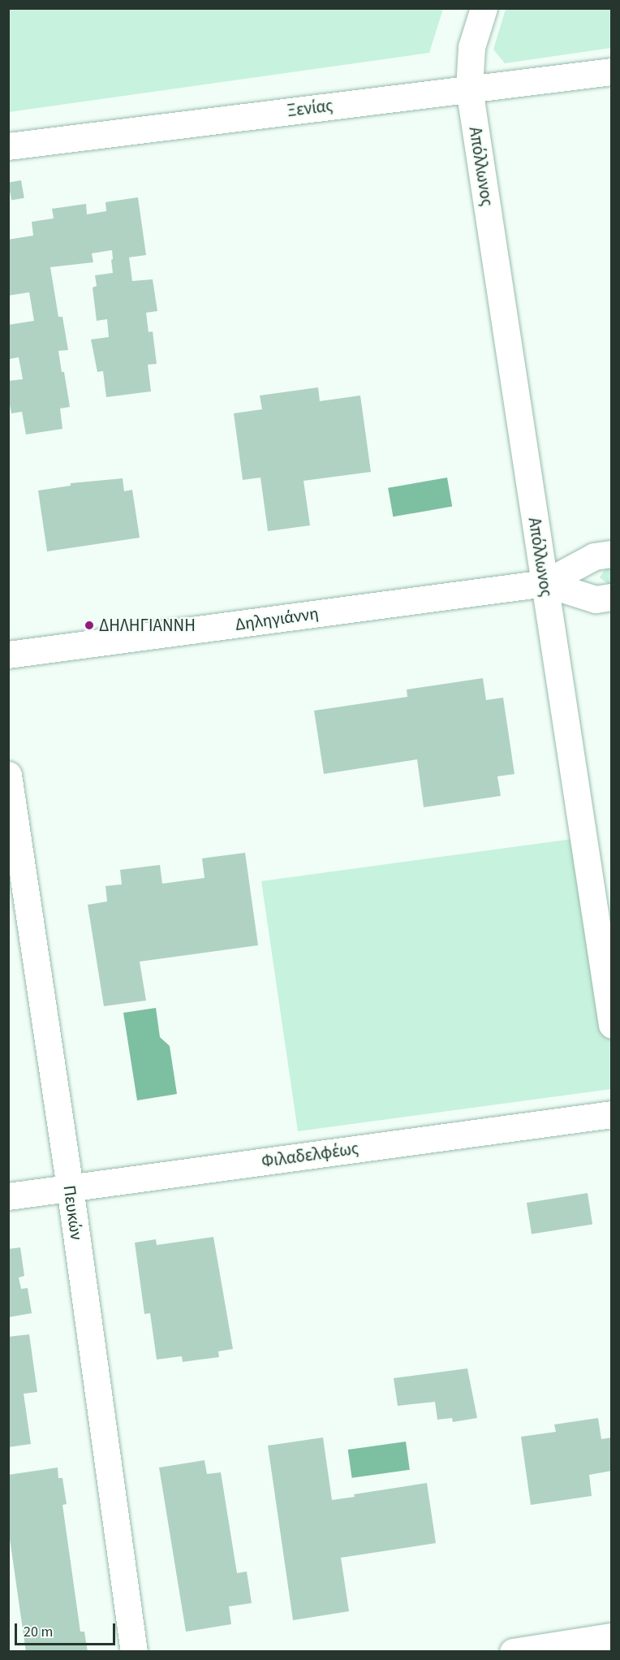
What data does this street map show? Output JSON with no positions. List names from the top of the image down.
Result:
{
  "streets": {
    "street": [
      "Ξενίας",
      "Απόλλωνος",
      "Δηληγιάννη",
      "Φιλαδελφέως",
      "Πευκών"
    ]
  },
  "crossings": [
    ["Ξενίας", "Απόλλωνος"],
    ["Απόλλωνος", "Δηληγιάννη"],
    ["Φιλαδελφέως", "Πευκών"]
  ],
  "places": ["ΔΗΛΗΓΙΑΝΝΗ"],
  "scale_bar": "20 m"
}
